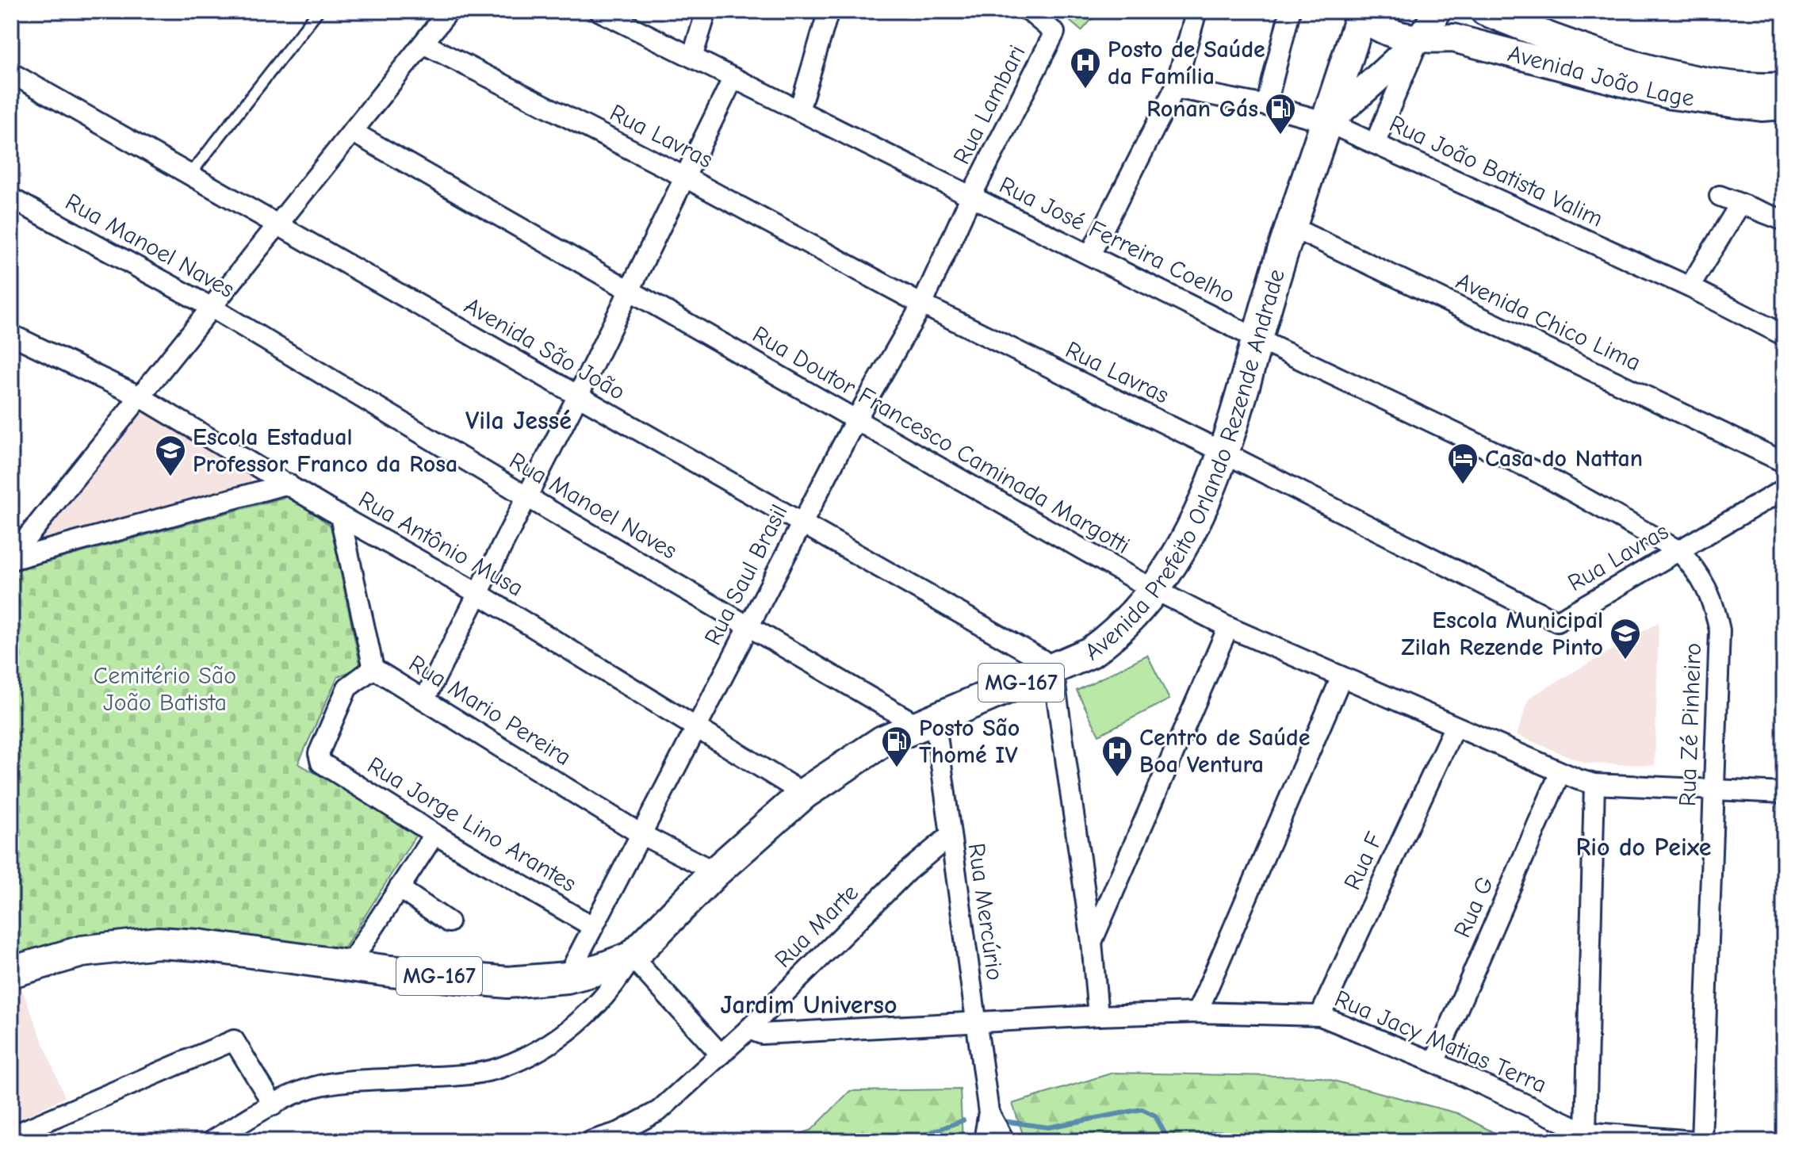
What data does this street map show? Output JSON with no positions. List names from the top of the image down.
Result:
{
  "streets": {
    "main road": ["Avenida Prefeito Orlando Rezende Andrade", "MG-167"],
    "street": [
      "Avenida João Lage",
      "Rua Lambari",
      "Rua Lavras",
      "Rua João Batista Valim",
      "Rua José Ferreira Coelho",
      "Rua Manoel Naves",
      "Avenida Chico Lima",
      "Avenida São João",
      "Rua Doutor Francesco Caminada Margotti",
      "Rua Antônio Musa",
      "Rua Saul Brasil",
      "Rua Mario Pereira",
      "Rua Zé Pinheiro",
      "Rua Jorge Lino Arantes",
      "Rua F",
      "Rua G",
      "Rua Mercúrio",
      "Rua Marte",
      "Rua Jacy Matias Terra"
    ]
  },
  "crossings": [
    ["Avenida João Lage", "Avenida Prefeito Orlando Rezende Andrade"],
    ["Rua Lambari", "Rua José Ferreira Coelho"],
    ["Rua Lambari", "Rua Saul Brasil"],
    ["Rua Lavras", "Rua José Ferreira Coelho"],
    ["Rua Lavras", "Avenida Prefeito Orlando Rezende Andrade"],
    ["Rua Lavras", "Rua Saul Brasil"],
    ["Rua Lavras", "Rua Zé Pinheiro"],
    ["Rua João Batista Valim", "Avenida Prefeito Orlando Rezende Andrade"],
    ["Rua José Ferreira Coelho", "Avenida Prefeito Orlando Rezende Andrade"],
    ["Rua José Ferreira Coelho", "Rua Saul Brasil"],
    ["Rua José Ferreira Coelho", "Rua Zé Pinheiro"],
    ["Rua Manoel Naves", "Avenida Prefeito Orlando Rezende Andrade"],
    ["Rua Manoel Naves", "Rua Saul Brasil"],
    ["Rua Manoel Naves", "Rua Mercúrio"],
    ["Avenida Chico Lima", "Avenida Prefeito Orlando Rezende Andrade"],
    ["Avenida São João", "Avenida Prefeito Orlando Rezende Andrade"],
    ["Avenida São João", "Rua Saul Brasil"],
    ["Rua Doutor Francesco Caminada Margotti", "Avenida Prefeito Orlando Rezende Andrade"],
    ["Rua Doutor Francesco Caminada Margotti", "Rua Saul Brasil"],
    ["Rua Doutor Francesco Caminada Margotti", "Rua Zé Pinheiro"],
    ["Rua Doutor Francesco Caminada Margotti", "Rua F"],
    ["Rua Doutor Francesco Caminada Margotti", "Rua G"],
    ["Avenida Prefeito Orlando Rezende Andrade", "Rua Antônio Musa"],
    ["Avenida Prefeito Orlando Rezende Andrade", "Rua Saul Brasil"],
    ["Avenida Prefeito Orlando Rezende Andrade", "Rua Mario Pereira"],
    ["Avenida Prefeito Orlando Rezende Andrade", "Rua Mercúrio"],
    ["Rua Antônio Musa", "Rua Saul Brasil"],
    ["Rua Antônio Musa", "Rua Mario Pereira"],
    ["Rua Saul Brasil", "Rua Mario Pereira"],
    ["Rua Saul Brasil", "Rua Jorge Lino Arantes"],
    ["Rua Mario Pereira", "Rua Jorge Lino Arantes"],
    ["Rua F", "Rua Jacy Matias Terra"],
    ["Rua G", "Rua Jacy Matias Terra"],
    ["Rua Mercúrio", "Rua Marte"],
    ["Rua Mercúrio", "Rua Jacy Matias Terra"],
    ["Rua Marte", "Rua Jacy Matias Terra"]
  ],
  "districts": ["Vila Jessé", "Rio do Peixe", "Jardim Universo"],
  "parks": ["Cemitério São João Batista"],
  "places": {
    "hospital": ["Posto de Saúde da Família", "Centro de Saúde Boa Ventura"],
    "fuel station": ["Ronan Gás", "Posto São Thomé IV"],
    "school or university": ["Escola Estadual Professor Franco da Rosa", "Escola Municipal Zilah Rezende Pinto"],
    "hotel": ["Casa do Nattan"]
  }
}
